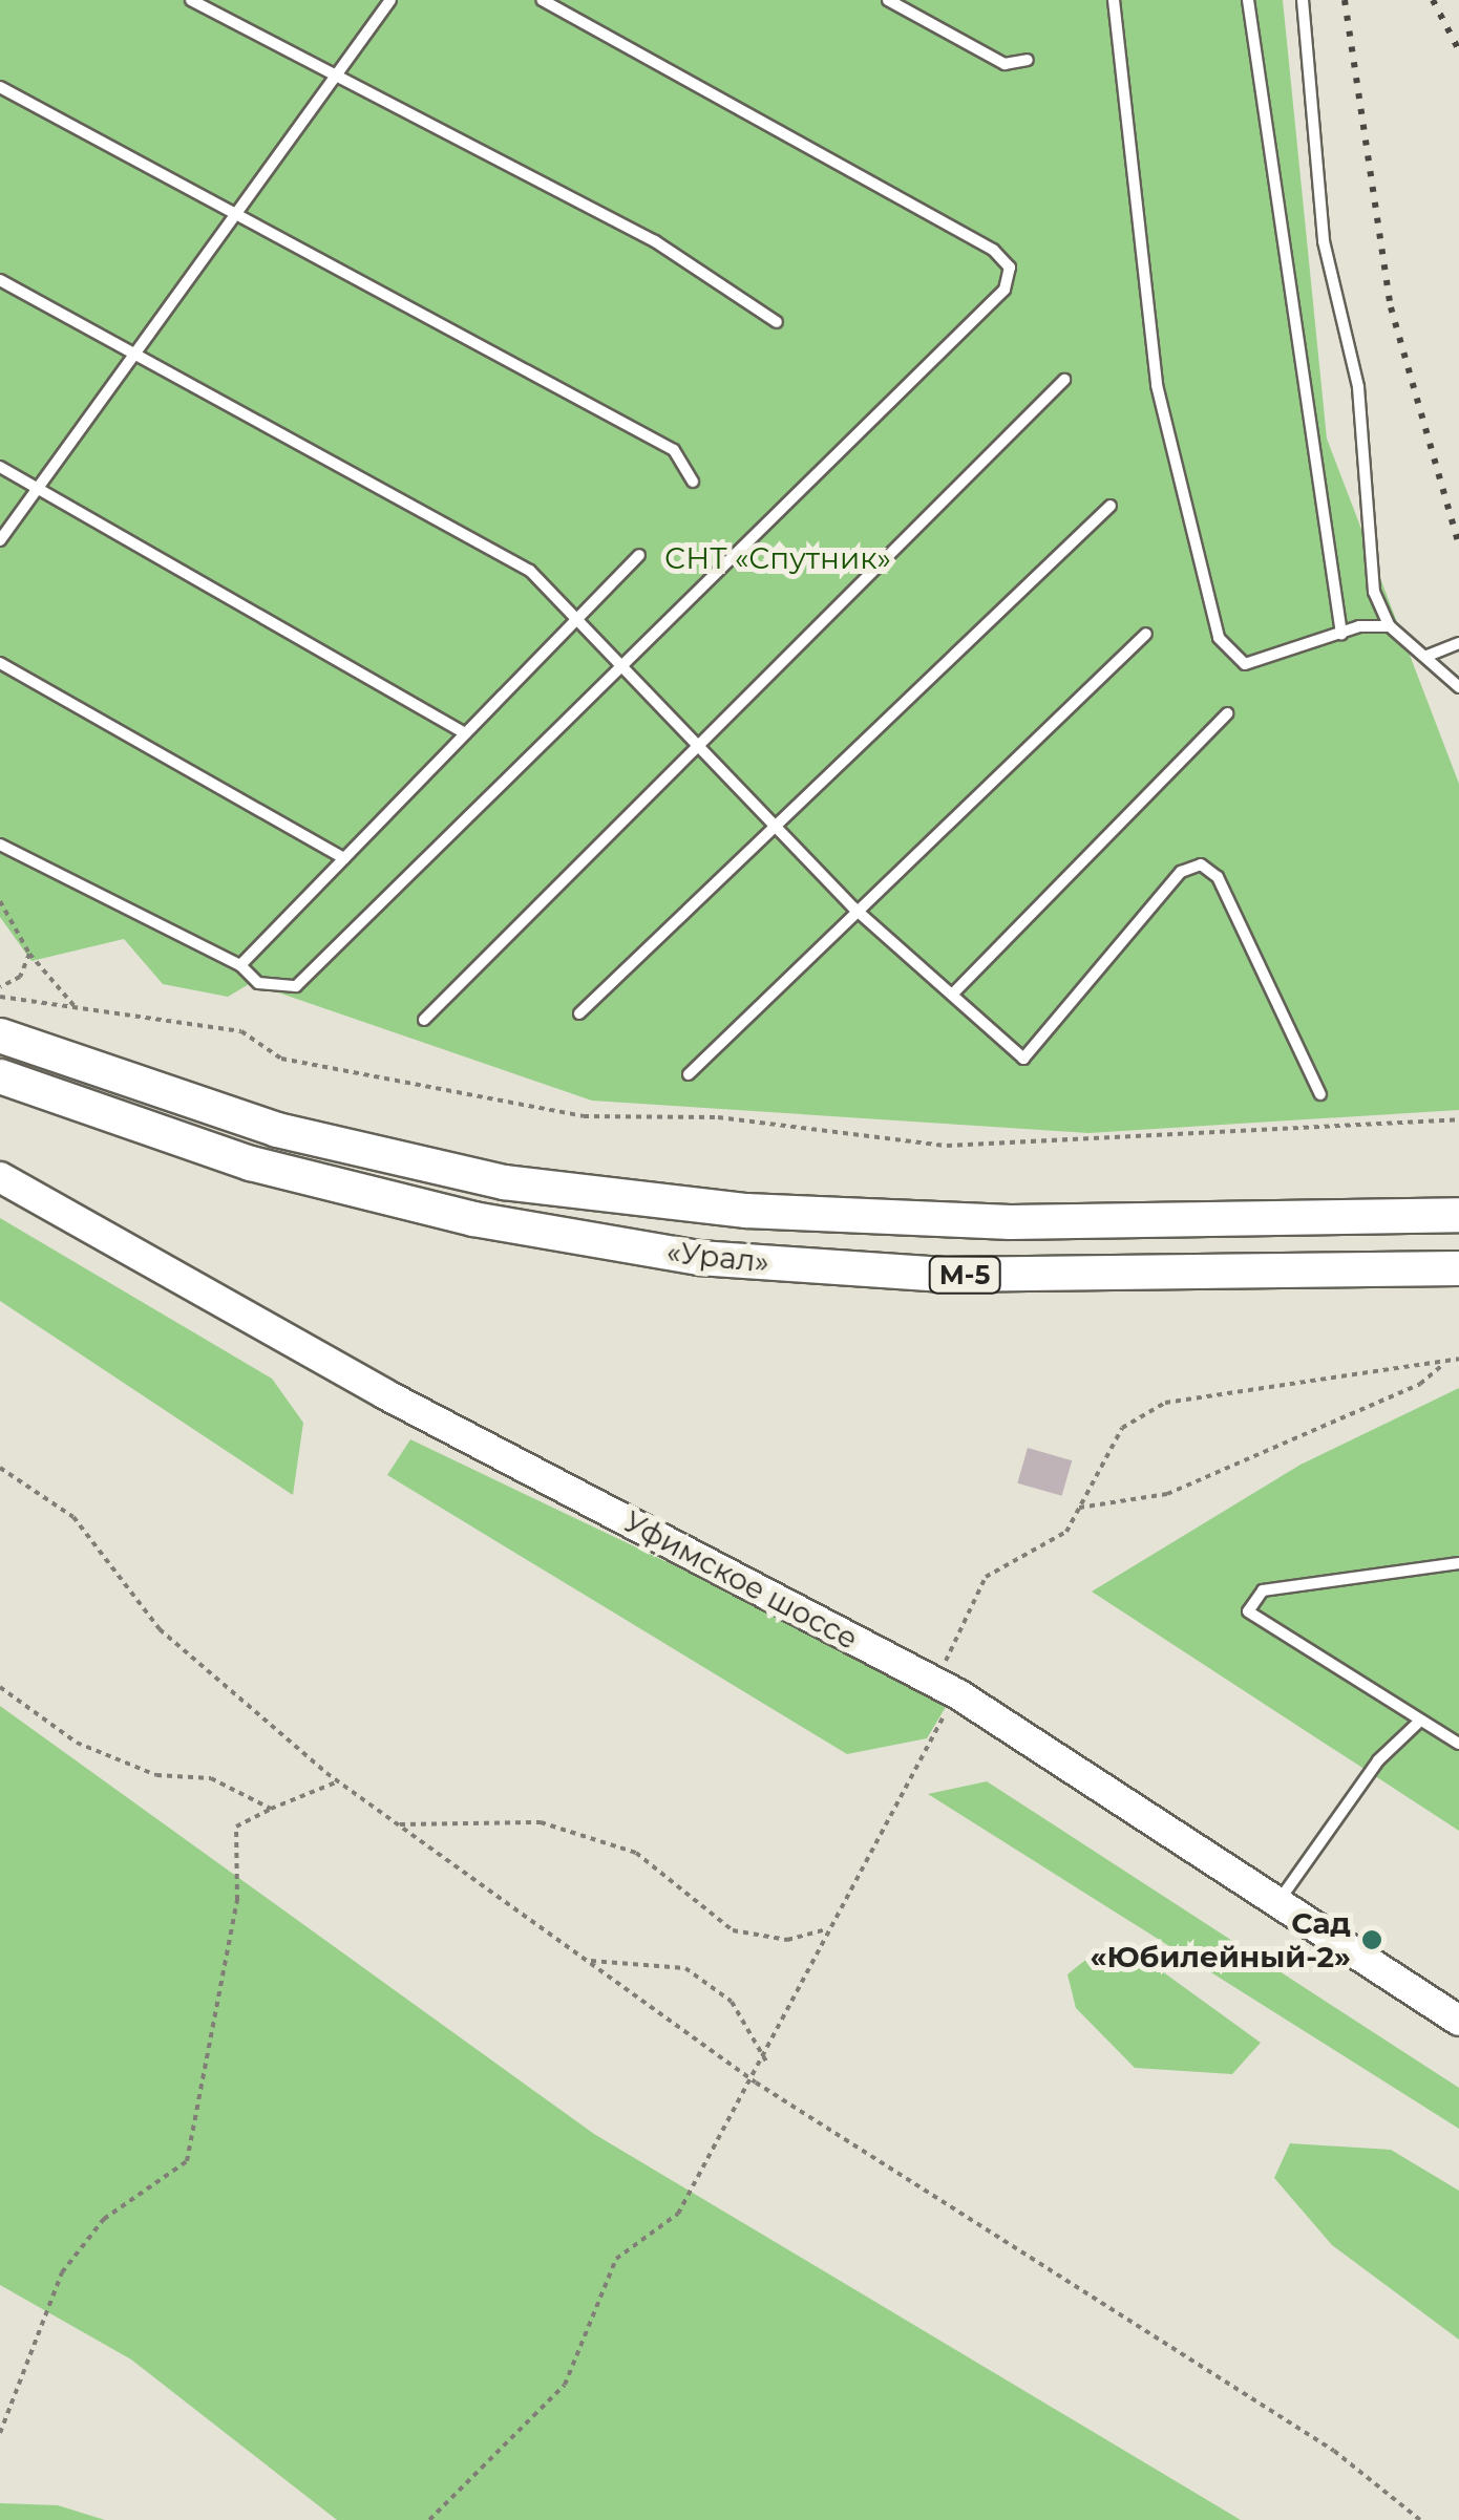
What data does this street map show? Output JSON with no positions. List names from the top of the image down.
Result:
{
  "streets": {
    "main road": ["«Урал»", "М-5", "Уфимское шоссе"]
  },
  "parks": ["СНТ «Спутник»"],
  "places": ["Сад «Юбилейный-2»"]
}
